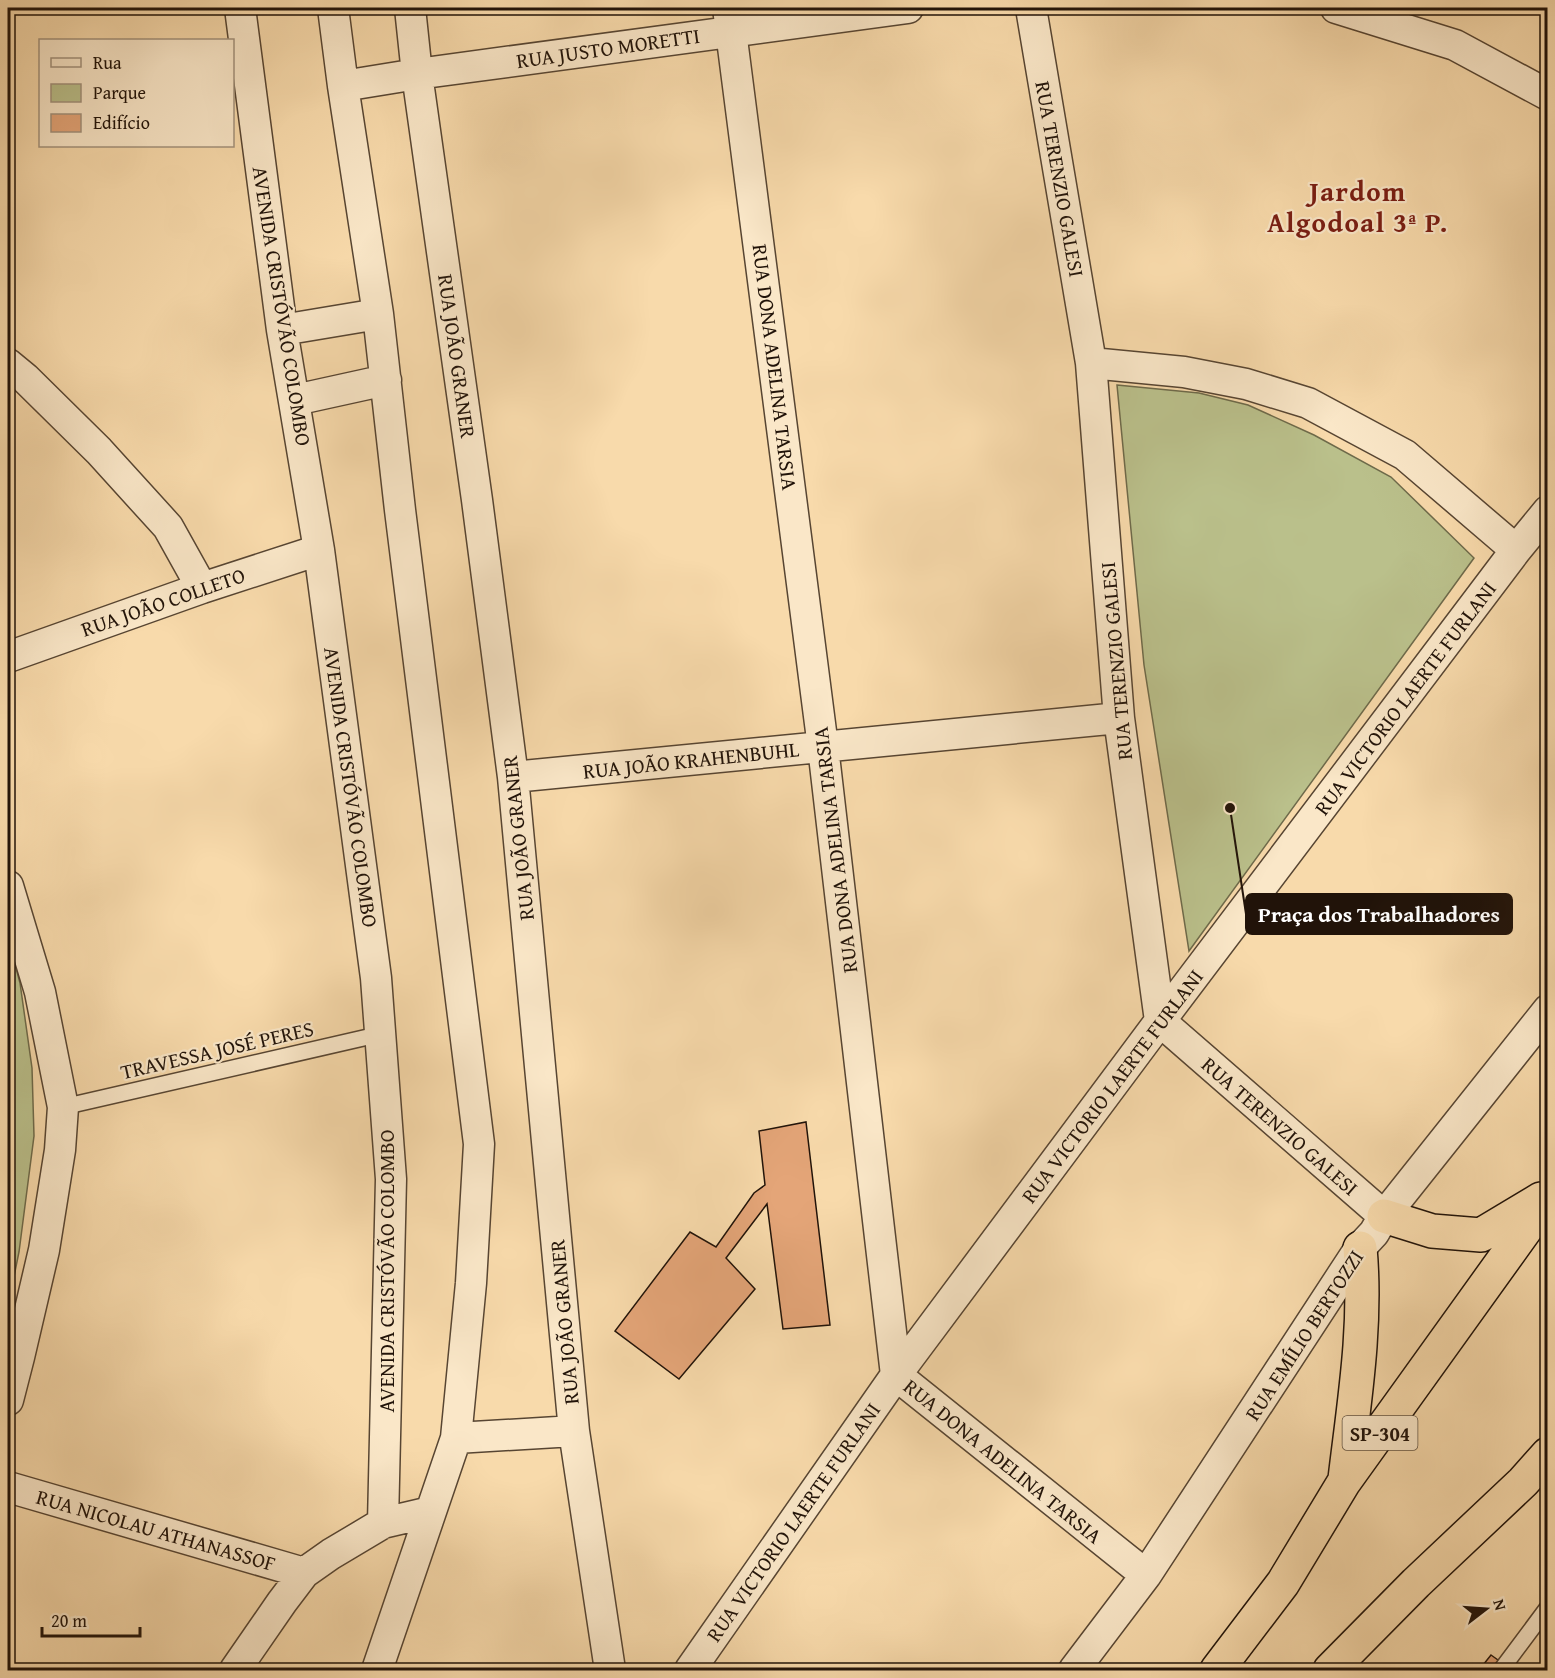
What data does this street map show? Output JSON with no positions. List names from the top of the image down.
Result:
{
  "streets": {
    "highway": ["SP-304"],
    "street": [
      "RUA JUSTO MORETTI",
      "RUA TERENZIO GALESI",
      "AVENIDA CRISTÓVÃO COLOMBO",
      "RUA JOÃO GRANER",
      "RUA DONA ADELINA TARSIA",
      "RUA JOÃO COLLETO",
      "RUA VICTORIO LAERTE FURLANI",
      "RUA JOÃO KRAHENBUHL",
      "RUA EMÍLIO BERTOZZI",
      "RUA NICOLAU ATHANASSOF"
    ],
    "lane": ["TRAVESSA JOSÉ PERES"]
  },
  "crossings": [
    ["RUA JUSTO MORETTI", "RUA JOÃO GRANER"],
    ["RUA JUSTO MORETTI", "RUA DONA ADELINA TARSIA"],
    ["RUA TERENZIO GALESI", "RUA VICTORIO LAERTE FURLANI"],
    ["RUA TERENZIO GALESI", "RUA JOÃO KRAHENBUHL"],
    ["RUA TERENZIO GALESI", "RUA EMÍLIO BERTOZZI"],
    ["AVENIDA CRISTÓVÃO COLOMBO", "RUA JOÃO COLLETO"],
    ["AVENIDA CRISTÓVÃO COLOMBO", "TRAVESSA JOSÉ PERES"],
    ["RUA JOÃO GRANER", "RUA JOÃO KRAHENBUHL"],
    ["RUA DONA ADELINA TARSIA", "RUA VICTORIO LAERTE FURLANI"],
    ["RUA DONA ADELINA TARSIA", "RUA JOÃO KRAHENBUHL"],
    ["RUA DONA ADELINA TARSIA", "RUA EMÍLIO BERTOZZI"]
  ],
  "districts": ["Jardom Algodoal 3ª P."],
  "places": ["Praça dos Trabalhadores"],
  "legend": ["Rua", "Parque", "Edifício"],
  "scale_bar": "20 m",
  "north": "right"
}
